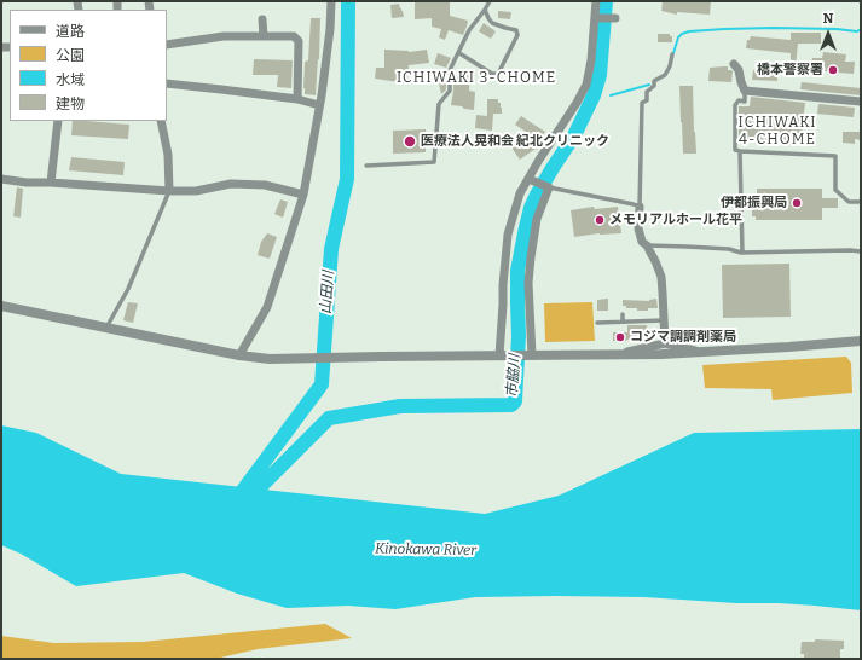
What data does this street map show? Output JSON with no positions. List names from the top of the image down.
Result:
{
  "districts": ["ICHIWAKI 3-CHOME", "ICHIWAKI 4-CHOME"],
  "water": ["山田川", "市脇川", "Kinokawa River"],
  "places": [
    "橋本警察署",
    "医療法人晃和会 紀北クリニック",
    "伊都振興局",
    "メモリアルホール花平",
    "コジマ調調剤薬局"
  ],
  "legend": [
    "道路",
    "公園",
    "水域",
    "建物"
  ],
  "north": "top"
}
